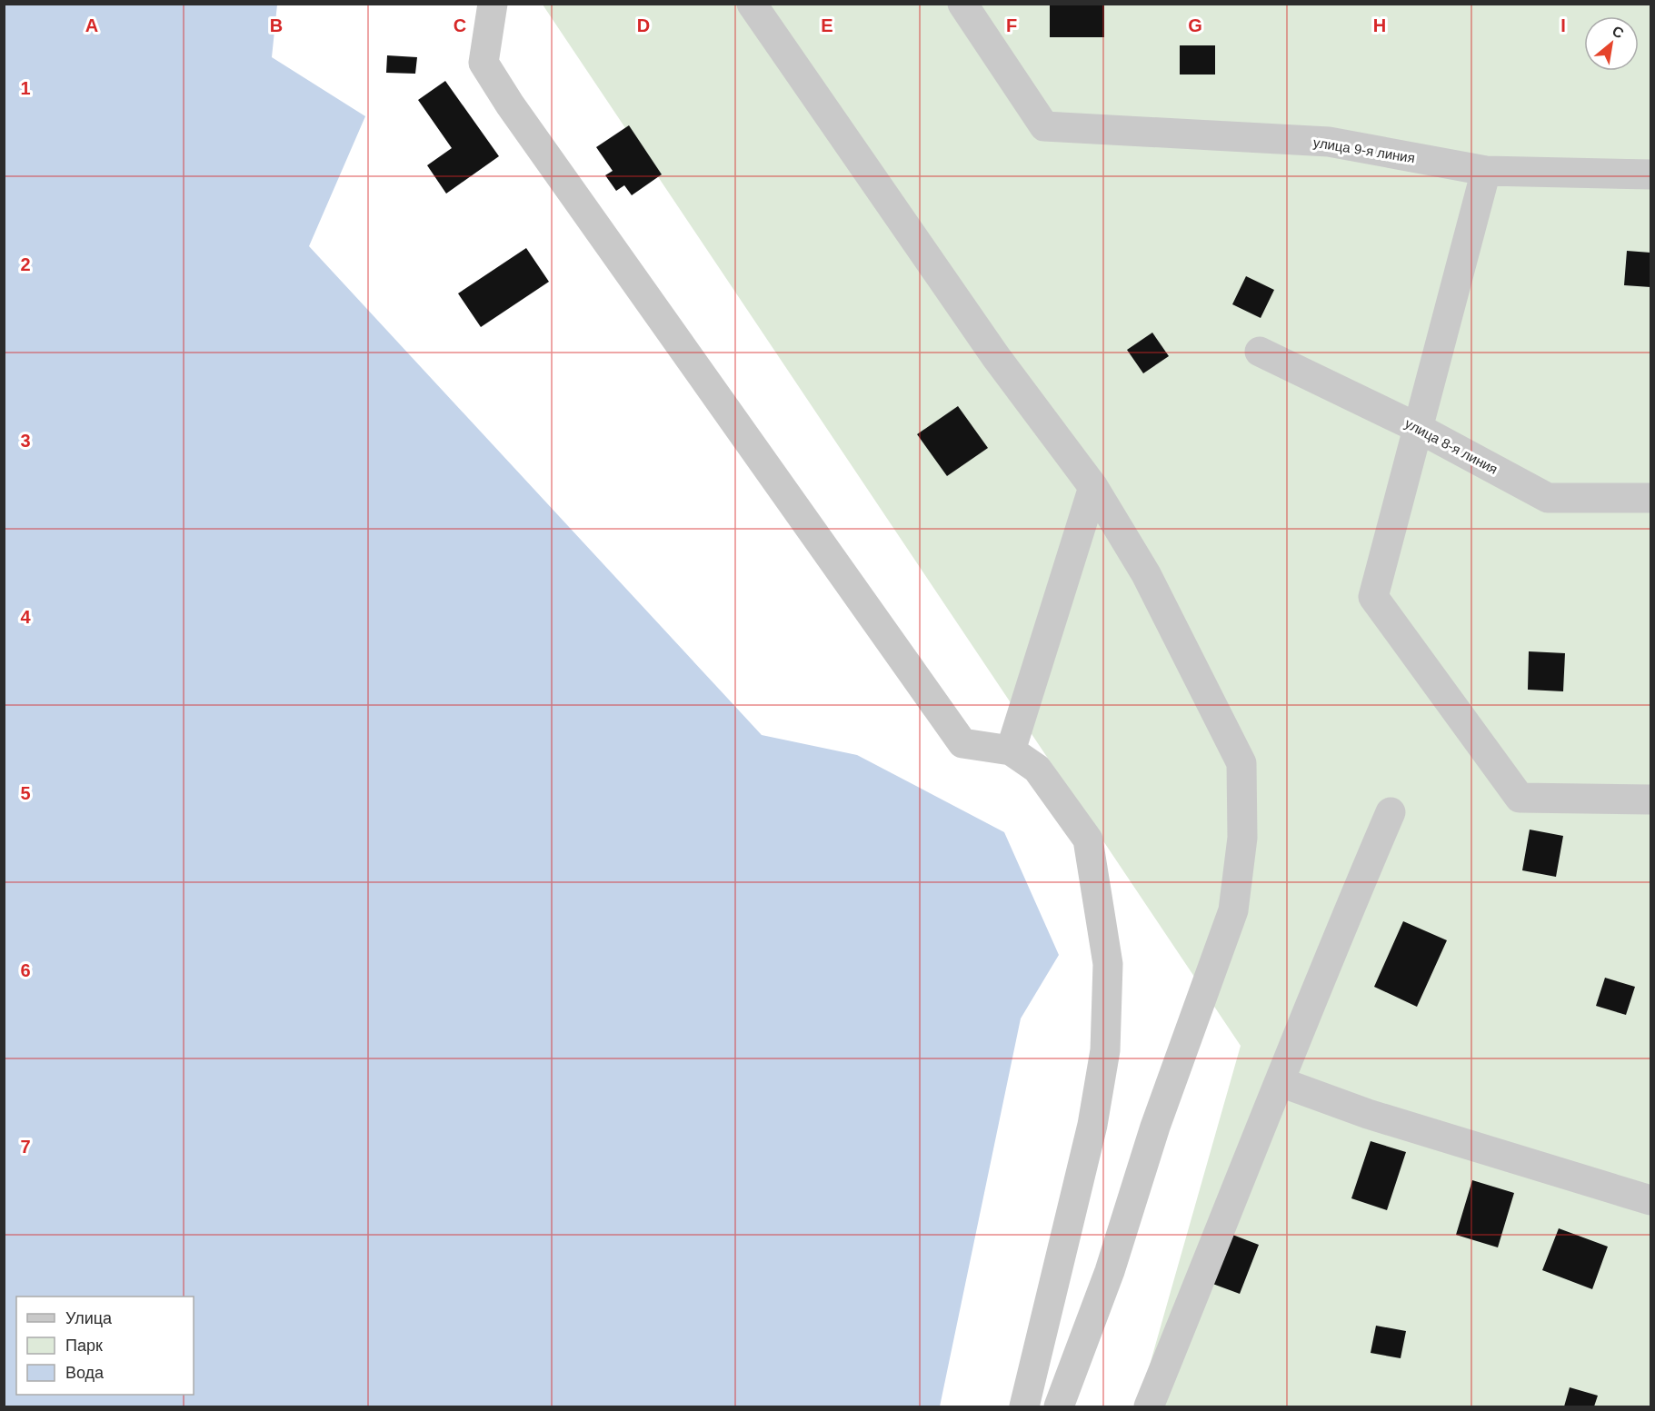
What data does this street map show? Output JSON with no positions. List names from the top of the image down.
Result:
{
  "streets": {
    "street": ["улица 9-я линия", "улица 8-я линия"]
  },
  "legend": ["Улица", "Парк", "Вода"],
  "north": "top right",
  "grid": {
    "columns": [
      "A",
      "B",
      "C",
      "D",
      "E",
      "F",
      "G",
      "H",
      "I"
    ],
    "rows": [
      "1",
      "2",
      "3",
      "4",
      "5",
      "6",
      "7"
    ]
  }
}
